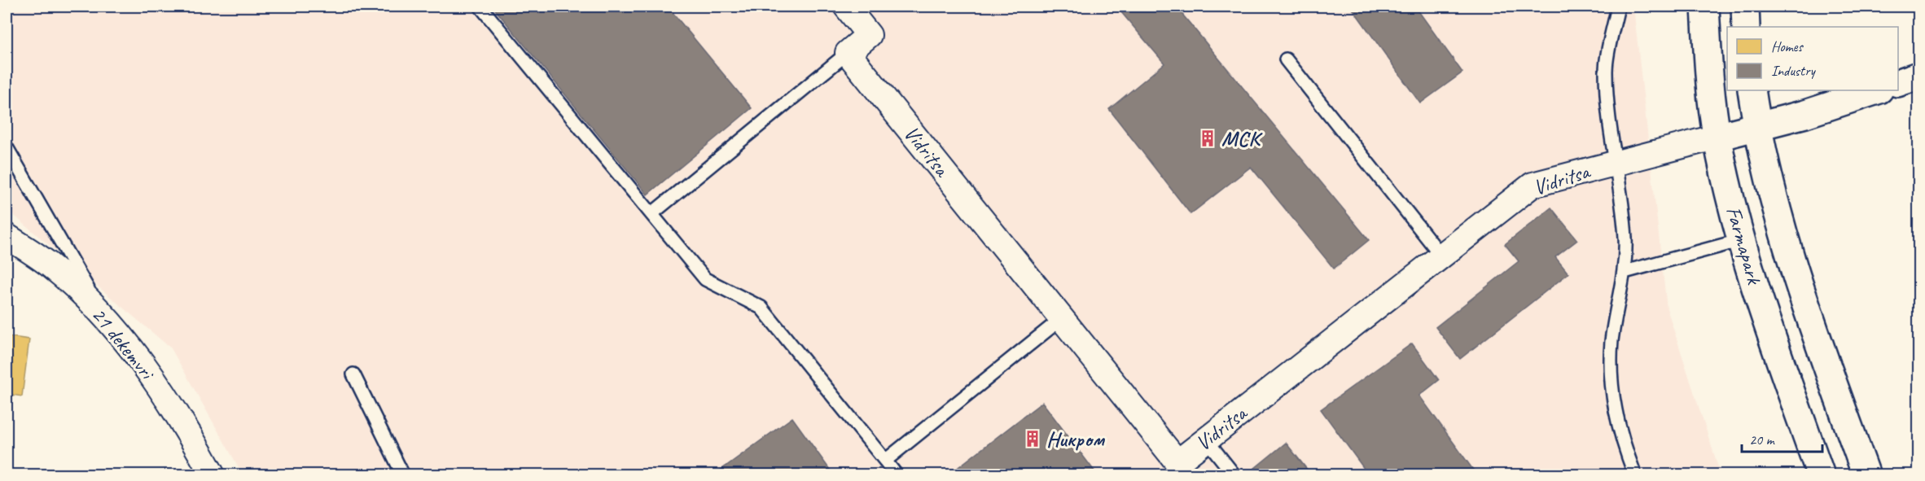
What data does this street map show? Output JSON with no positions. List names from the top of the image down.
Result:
{
  "streets": {
    "main road": ["Farmapark"],
    "street": ["Vidritsa", "21 dekemvri"]
  },
  "crossings": [
    ["Vidritsa", "Farmapark"]
  ],
  "places": {
    "building": ["МСК", "Никром"]
  },
  "legend": ["Homes", "Industry"],
  "scale_bar": "20 m"
}
